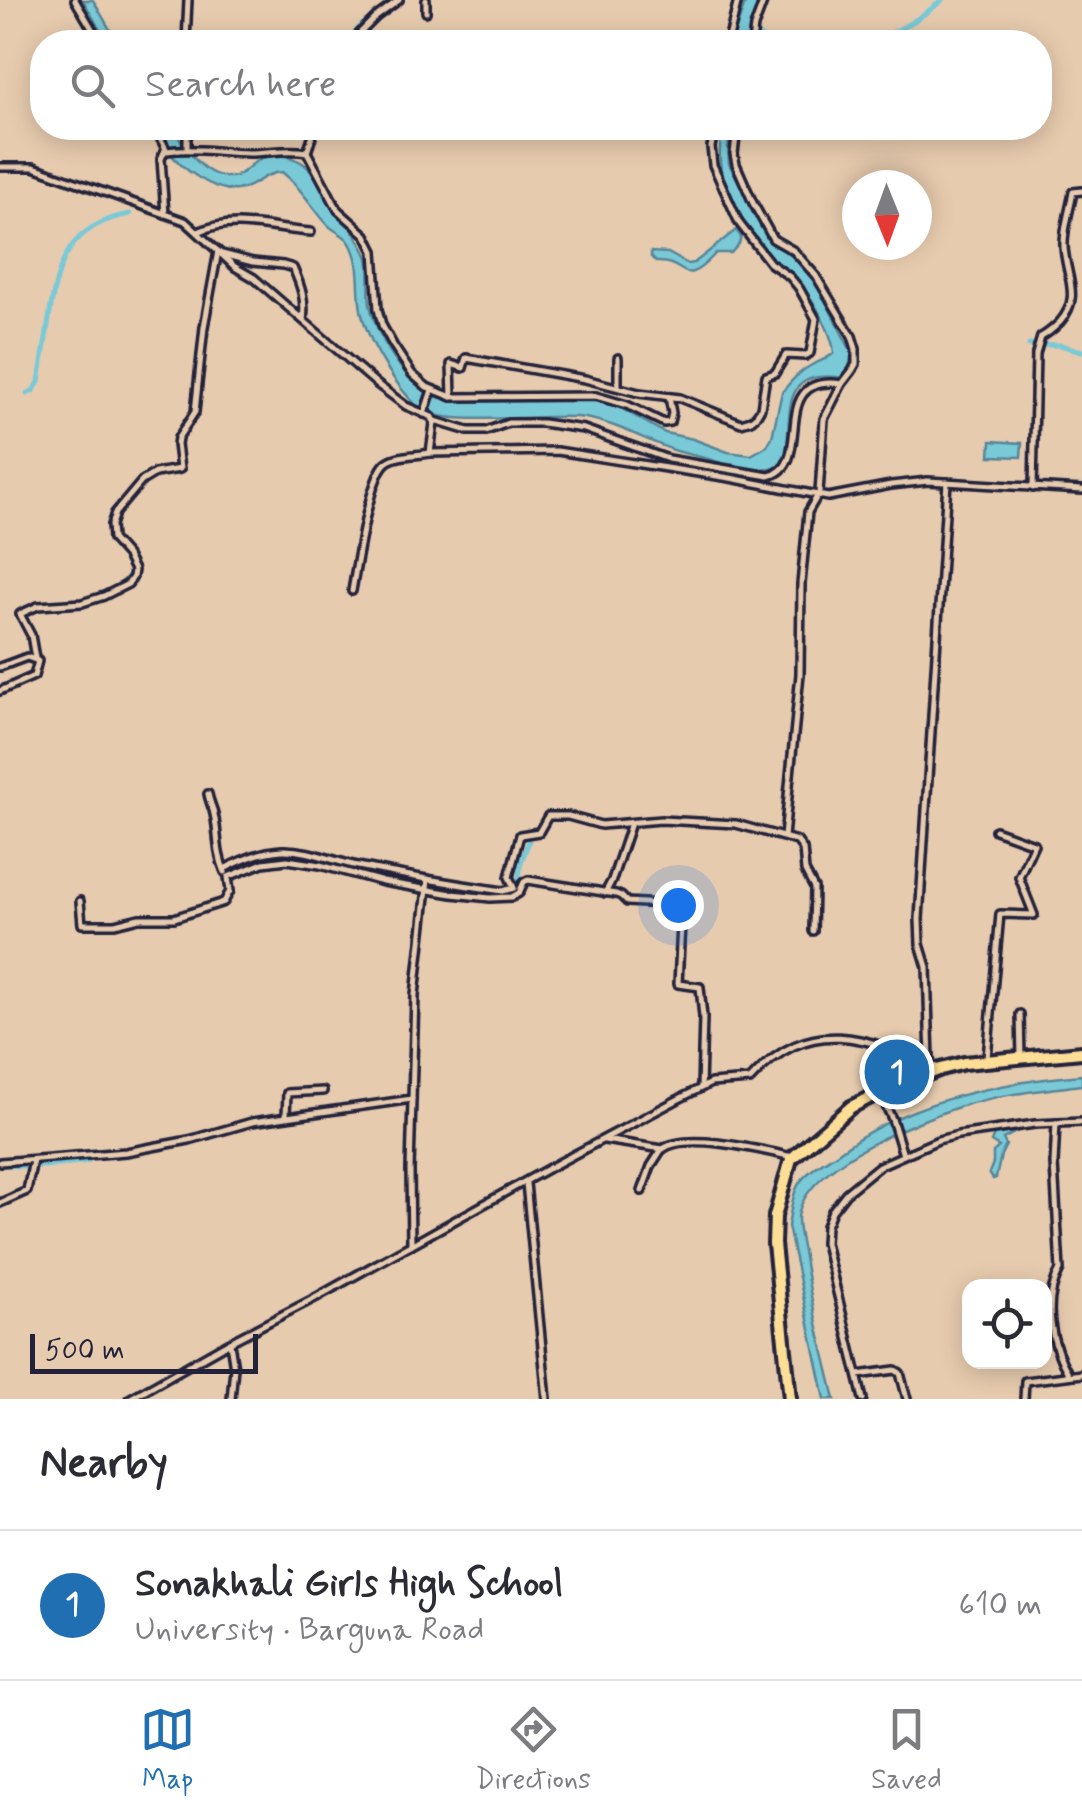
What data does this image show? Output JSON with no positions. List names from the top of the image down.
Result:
{
  "scale_bar": "500 m",
  "north": "bottom",
  "page": {
    "search": "Search here",
    "pins": "1",
    "scale": "500 m",
    "heading": "Nearby",
    "list": [
      {
        "mark": "1",
        "name": "Sonakhali Girls High School",
        "note": "University · Barguna Road",
        "value": "610 m"
      }
    ],
    "nav": ["Map", "Directions", "Saved"]
  }
}
